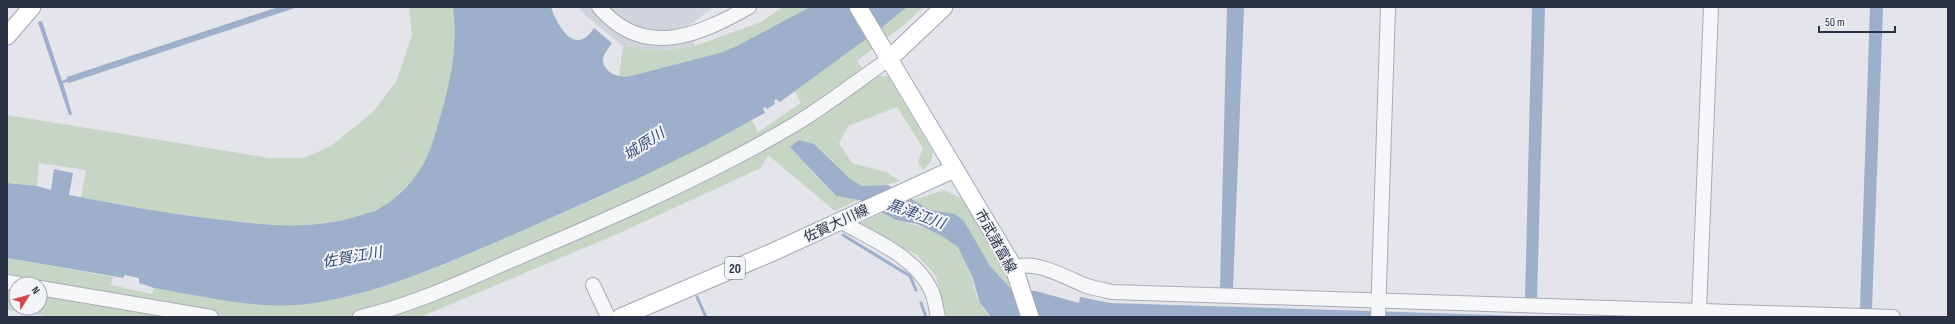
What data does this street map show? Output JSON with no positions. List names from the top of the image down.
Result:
{
  "streets": {
    "main road": ["佐賀大川線", "市武諸富線", "20"]
  },
  "crossings": [
    ["佐賀大川線", "市武諸富線"]
  ],
  "water": ["城原川", "黒津江川", "佐賀江川"],
  "scale_bar": "50 m",
  "north": "top right"
}
